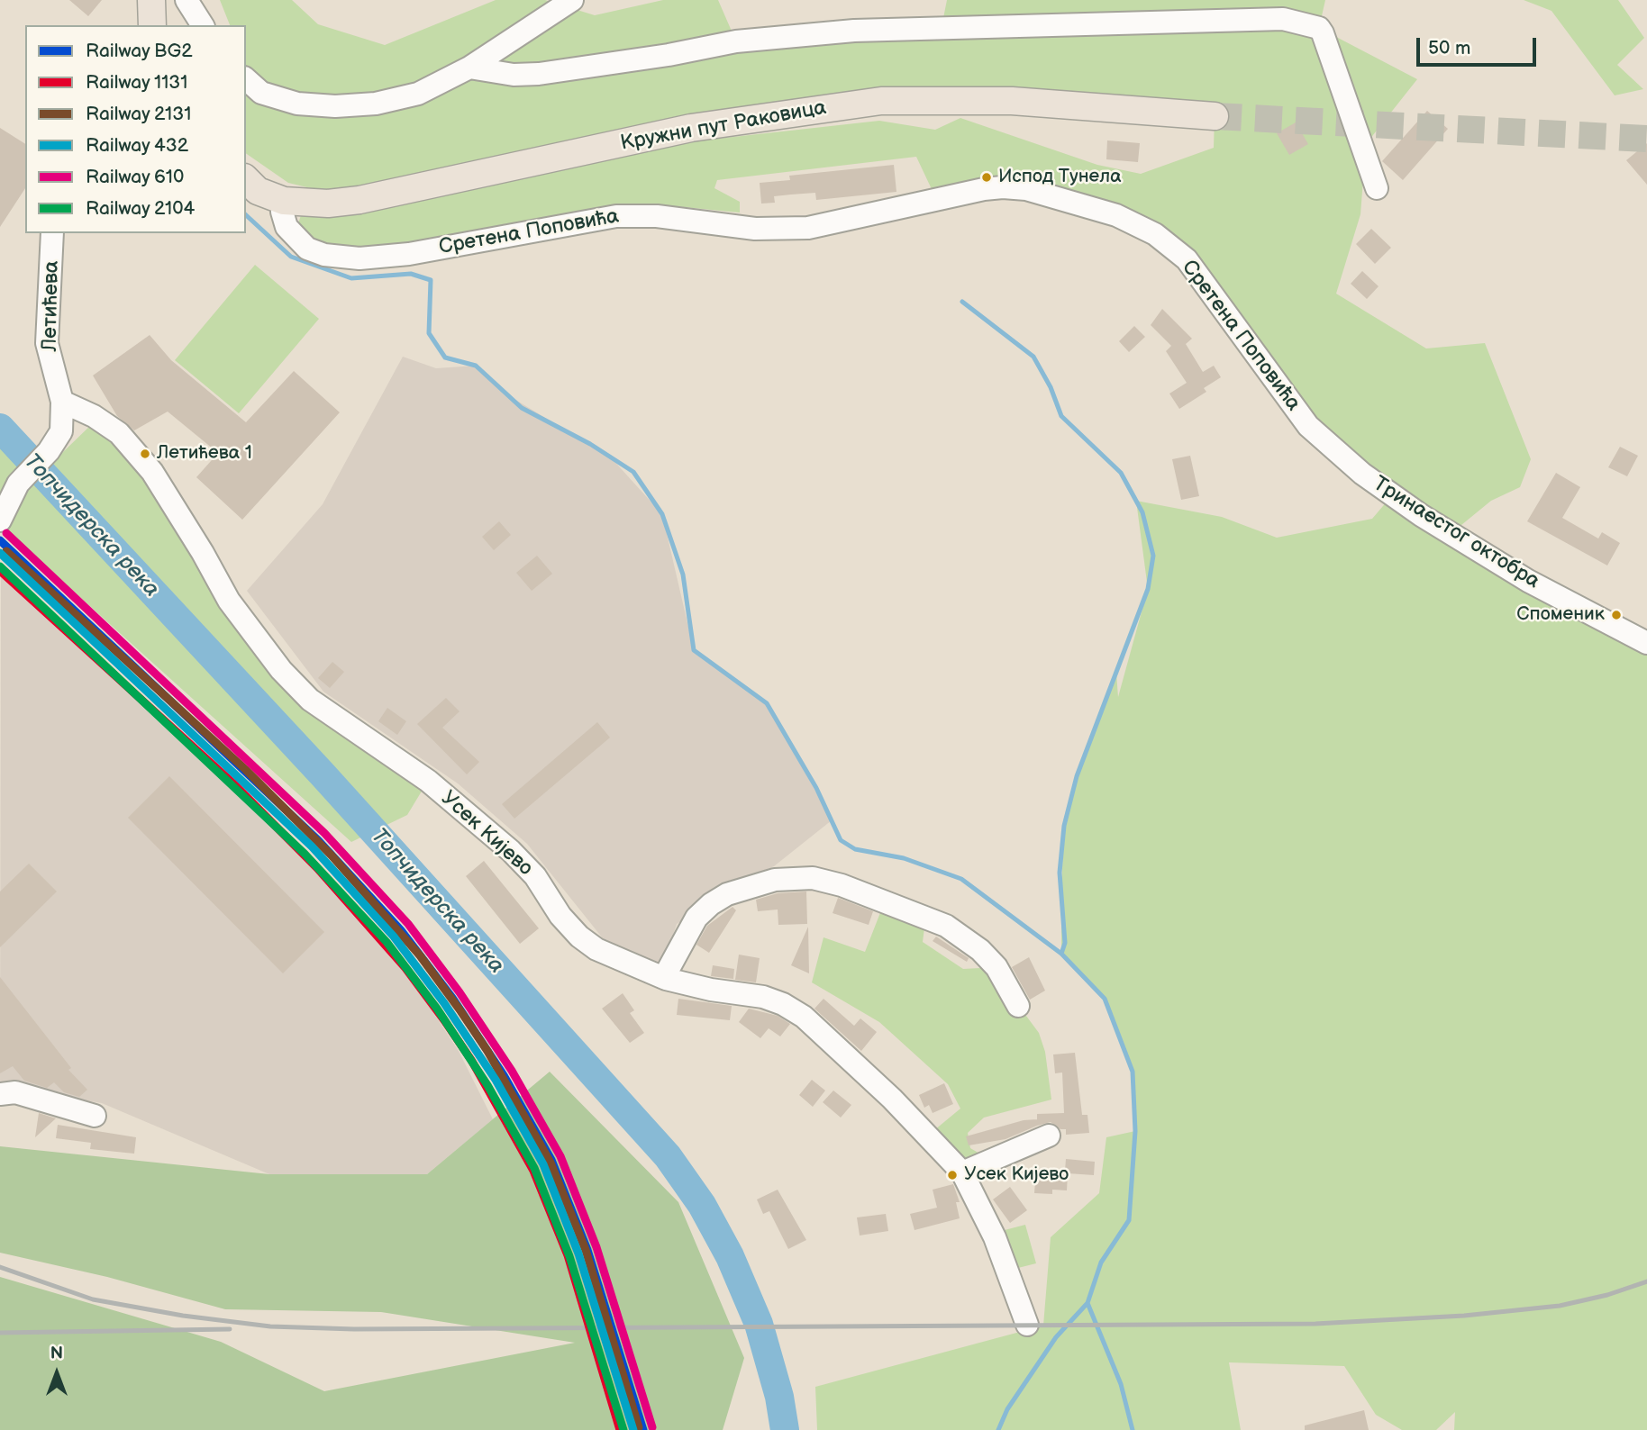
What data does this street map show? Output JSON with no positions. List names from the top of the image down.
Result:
{
  "streets": {
    "main road": ["Кружни пут Раковица"],
    "street": [
      "Сретена Поповића",
      "Летићева",
      "Тринаестог октобра",
      "Усек Кијево"
    ]
  },
  "crossings": [
    ["Кружни пут Раковица", "Сретена Поповића"],
    ["Сретена Поповића", "Тринаестог октобра"],
    ["Летићева", "Усек Кијево"]
  ],
  "water": ["Топчидерска река"],
  "places": [
    "Испод Тунела",
    "Летићева 1",
    "Споменик",
    "Усек Кијево"
  ],
  "lines": [
    "rail line 610",
    "rail line BG2",
    "rail line 2131",
    "rail line 432",
    "rail line 2104",
    "rail line 1131"
  ],
  "legend": [
    "Railway BG2",
    "Railway 1131",
    "Railway 2131",
    "Railway 432",
    "Railway 610",
    "Railway 2104"
  ],
  "scale_bar": "50 m",
  "north": "top"
}
